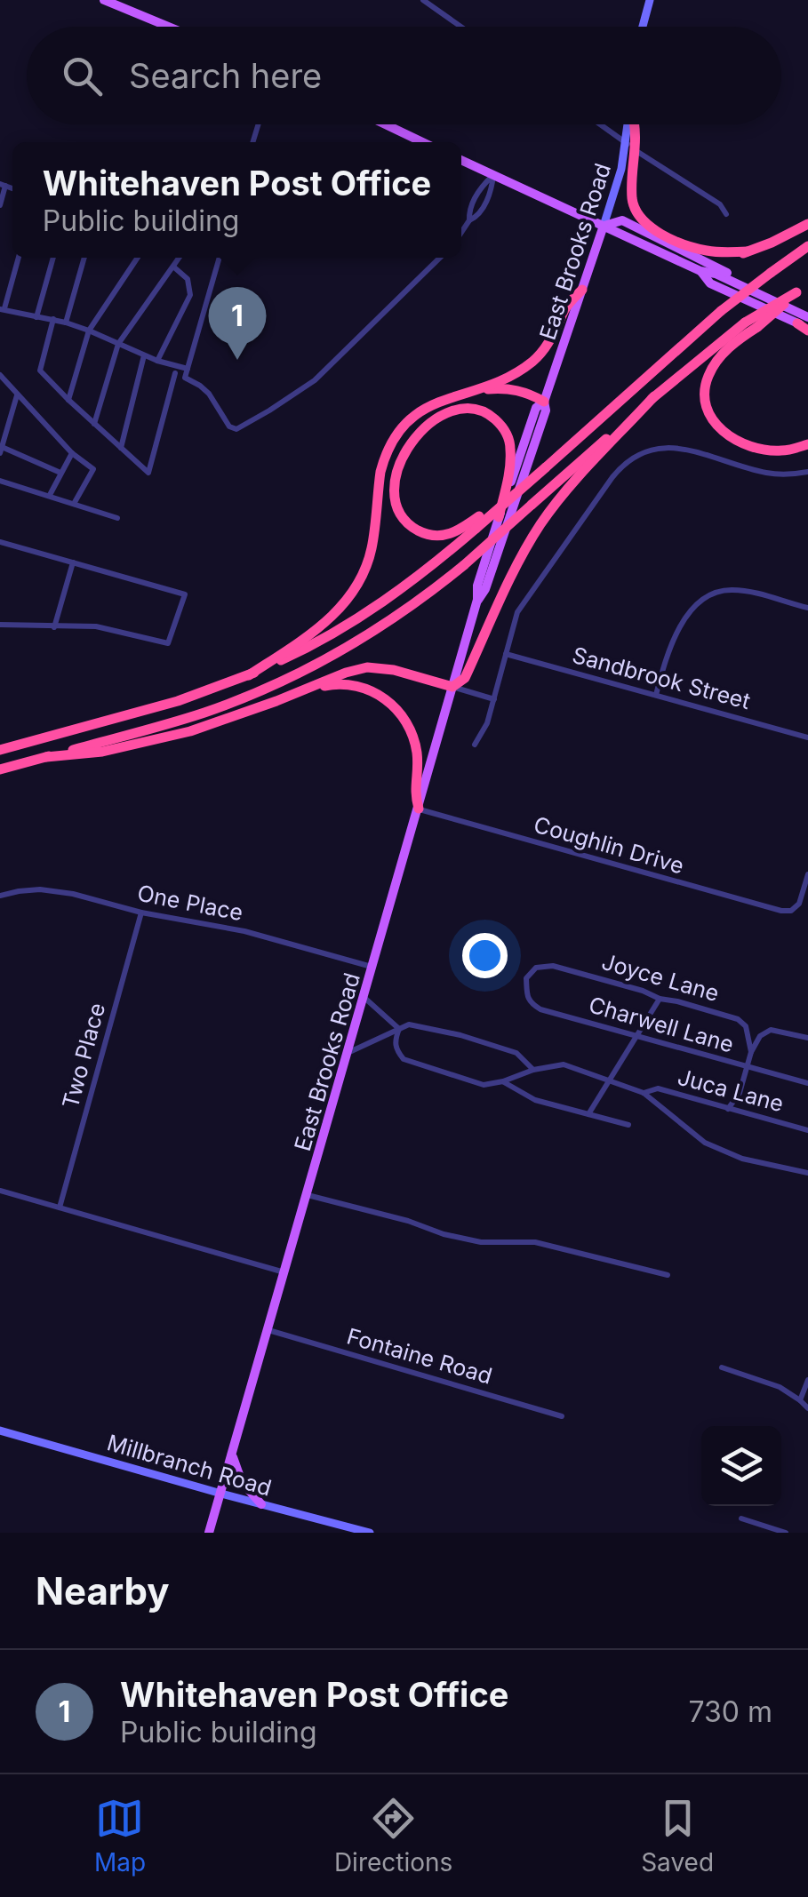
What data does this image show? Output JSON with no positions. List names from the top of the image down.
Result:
{
  "streets": {
    "main road": ["East Brooks Road", "Millbranch Road"],
    "street": [
      "Sandbrook Street",
      "Coughlin Drive",
      "One Place",
      "Joyce Lane",
      "Charwell Lane",
      "Two Place",
      "Juca Lane",
      "Fontaine Road"
    ]
  },
  "crossings": [
    ["East Brooks Road", "Coughlin Drive"],
    ["East Brooks Road", "One Place"],
    ["East Brooks Road", "Fontaine Road"],
    ["East Brooks Road", "Millbranch Road"],
    ["One Place", "Two Place"],
    ["Joyce Lane", "Charwell Lane"]
  ],
  "page": {
    "search": "Search here",
    "popup": ["Whitehaven Post Office", "Public building"],
    "pins": "1",
    "heading": "Nearby",
    "list": [
      {
        "mark": "1",
        "name": "Whitehaven Post Office",
        "note": "Public building",
        "value": "730 m"
      }
    ],
    "nav": ["Map", "Directions", "Saved"]
  }
}
